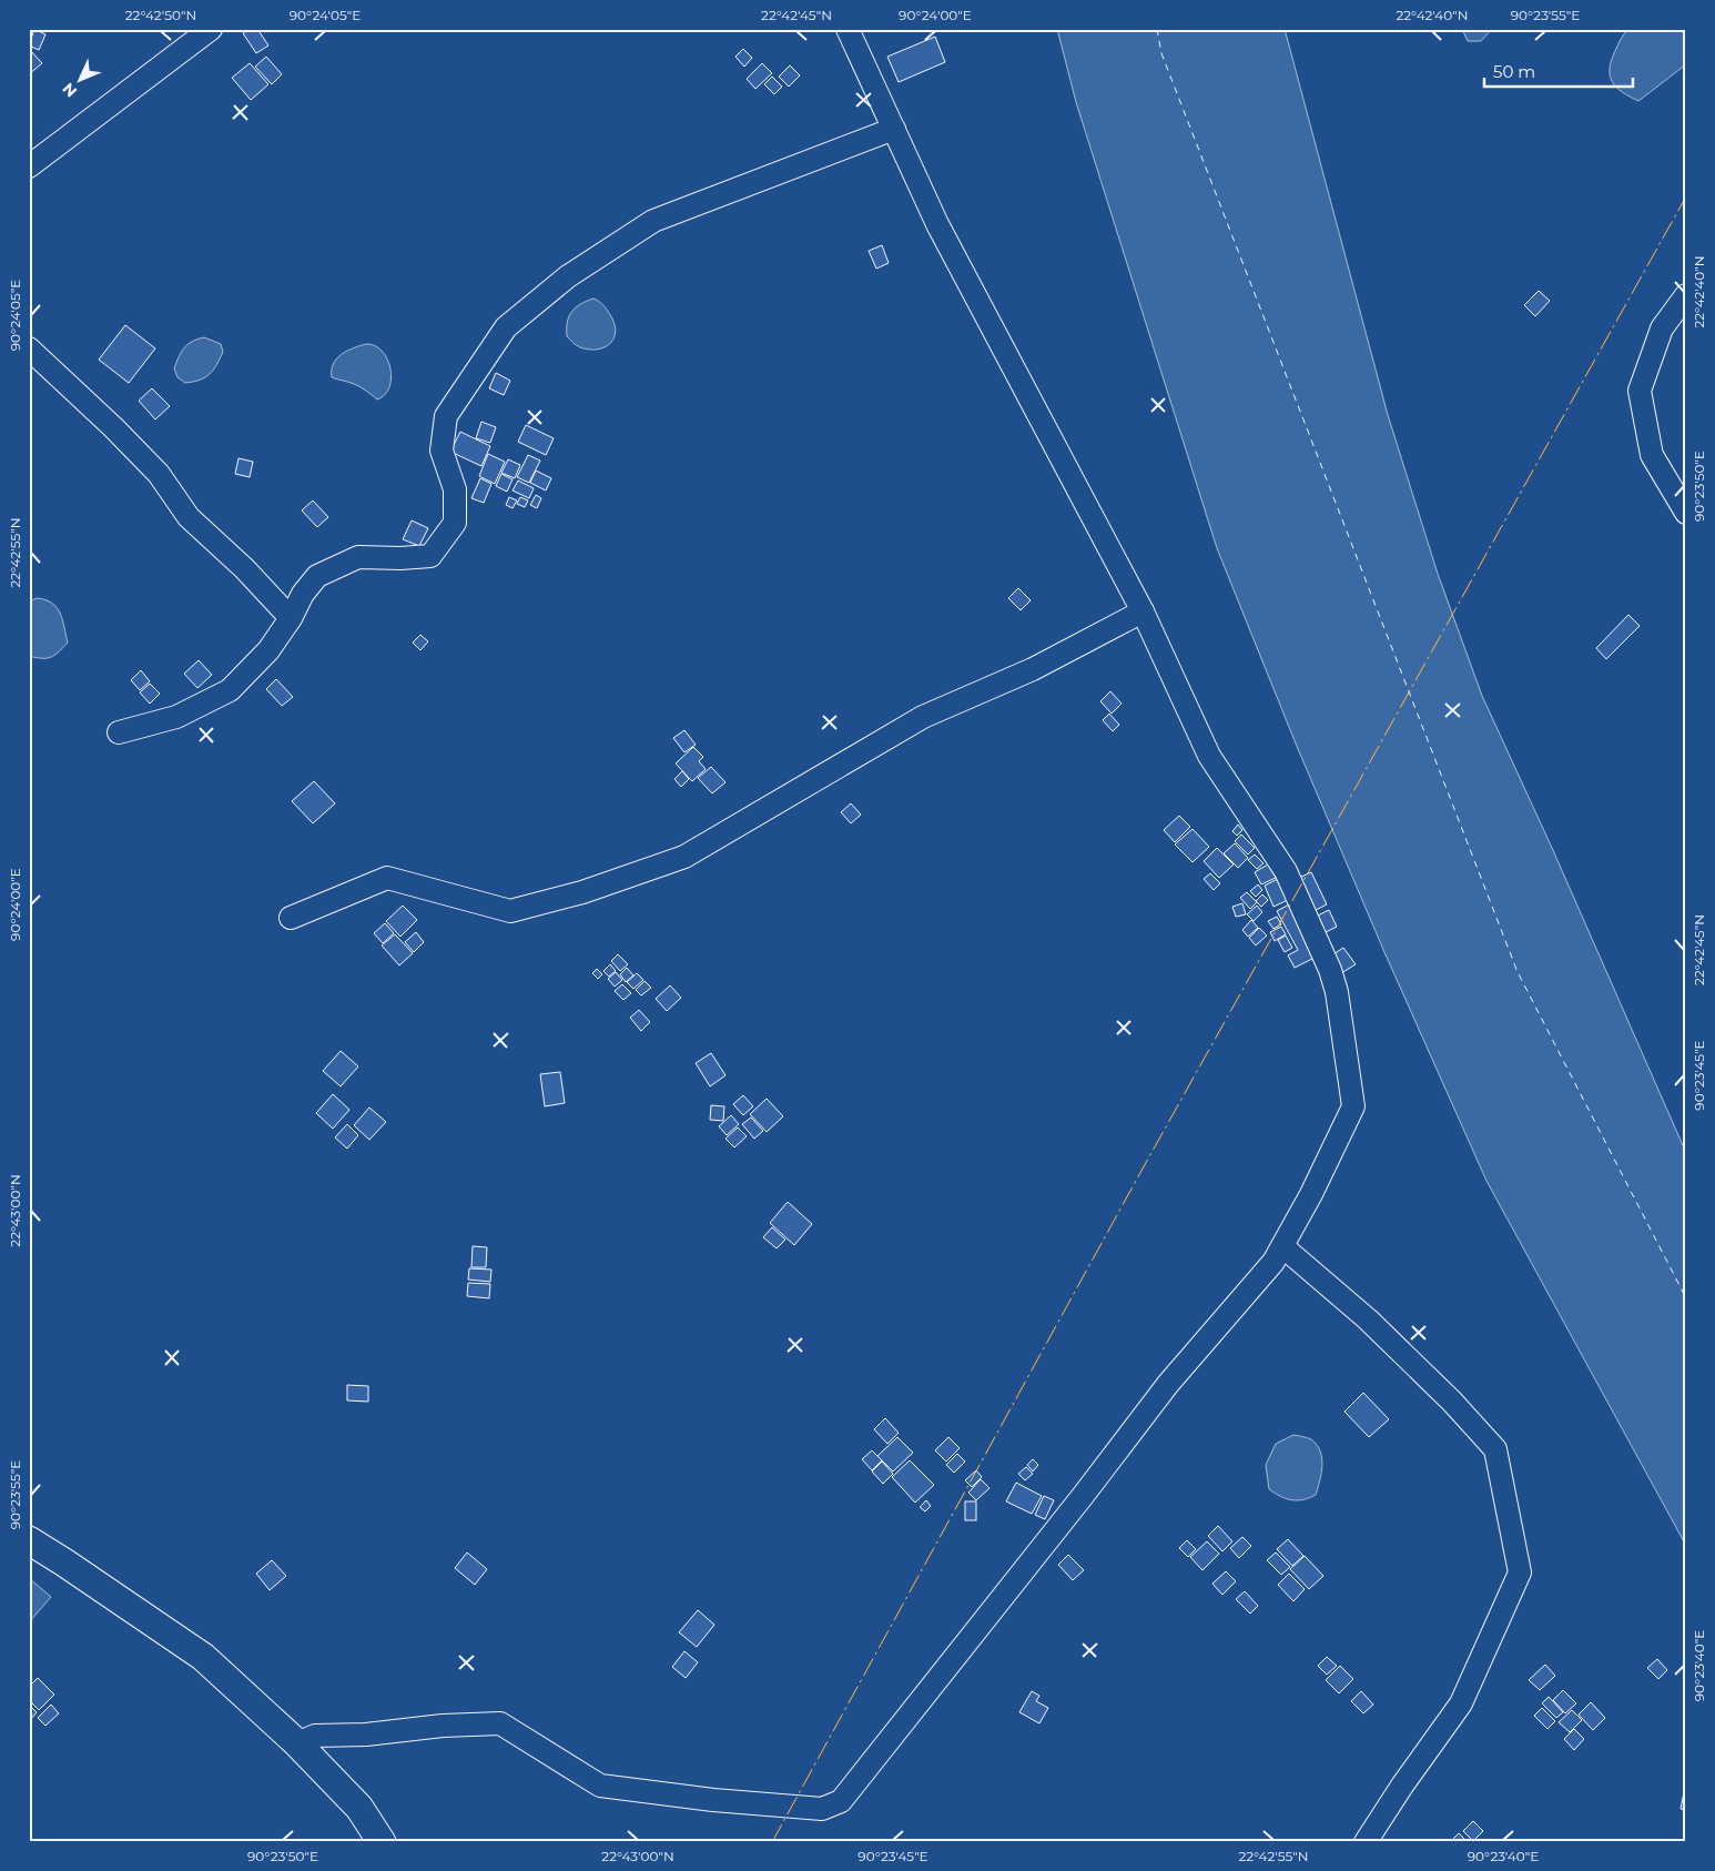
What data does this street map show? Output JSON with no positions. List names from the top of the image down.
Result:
{
  "scale_bar": "50 m",
  "north": "bottom left",
  "coordinates": [
    "22°42'50\"N",
    "90°24'05\"E",
    "22°42'45\"N",
    "90°24'00\"E",
    "22°42'40\"N",
    "90°23'55\"E",
    "90°23'50\"E",
    "22°42'55\"N",
    "90°23'45\"E",
    "22°43'00\"N",
    "90°23'40\"E"
  ]
}
